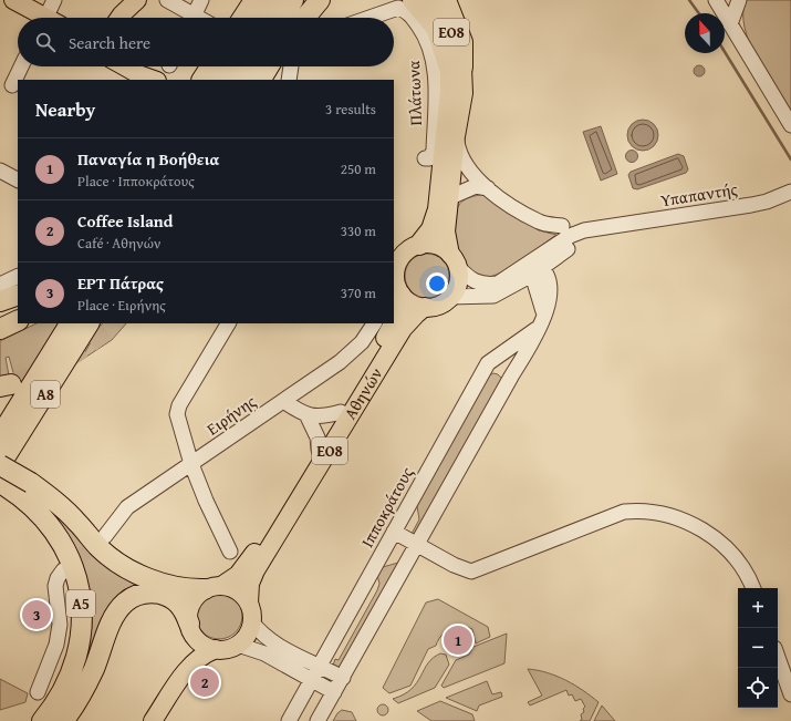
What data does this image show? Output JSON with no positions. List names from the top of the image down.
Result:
{
  "streets": {
    "highway": ["Α8", "Α5"],
    "main road": ["ΕΟ8", "Αθηνών"],
    "street": [
      "Πλάτωνα",
      "Υπαπαντής",
      "Ειρήνης",
      "Ιπποκράτους"
    ]
  },
  "crossings": [
    ["ΕΟ8", "Αθηνών"]
  ],
  "north": "top",
  "page": {
    "search": "Search here",
    "heading": ["Nearby", "3 results"],
    "list": [
      {
        "mark": "1",
        "name": "Παναγία η Βοήθεια",
        "note": "Place · Ιπποκράτους",
        "value": "250 m"
      },
      {
        "mark": "2",
        "name": "Coffee Island",
        "note": "Café · Αθηνών",
        "value": "330 m"
      },
      {
        "mark": "3",
        "name": "ΕΡΤ Πάτρας",
        "note": "Place · Ειρήνης",
        "value": "370 m"
      }
    ],
    "map_buttons": ["+", "−"],
    "pins": ["3", "1", "2"]
  }
}
